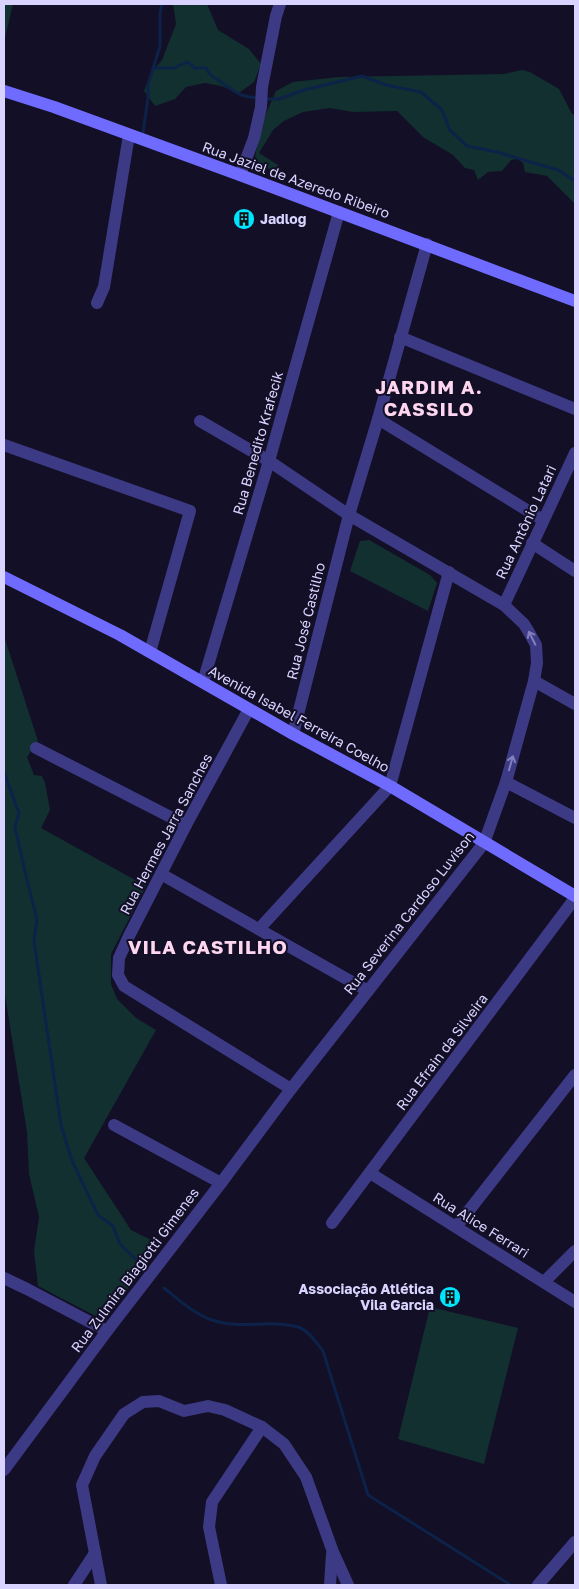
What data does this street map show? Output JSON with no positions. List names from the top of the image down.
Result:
{
  "streets": {
    "street": [
      "Rua Jaziel de Azeredo Ribeiro",
      "Rua Benedito Krafecik",
      "Rua Antônio Latari",
      "Rua José Castilho",
      "Avenida Isabel Ferreira Coelho",
      "Rua Hermes Jarra Sanches",
      "Rua Severina Cardoso Luvison",
      "Rua Efrain da Silveira",
      "Rua Alice Ferrari",
      "Rua Zulmira Biagiotti Gimenes"
    ]
  },
  "crossings": [
    ["Rua Jaziel de Azeredo Ribeiro", "Rua Benedito Krafecik"],
    ["Rua Jaziel de Azeredo Ribeiro", "Rua José Castilho"],
    ["Rua Benedito Krafecik", "Avenida Isabel Ferreira Coelho"],
    ["Rua Benedito Krafecik", "Rua Severina Cardoso Luvison"],
    ["Rua Antônio Latari", "Rua Severina Cardoso Luvison"],
    ["Rua José Castilho", "Avenida Isabel Ferreira Coelho"],
    ["Rua José Castilho", "Rua Severina Cardoso Luvison"],
    ["Avenida Isabel Ferreira Coelho", "Rua Hermes Jarra Sanches"],
    ["Avenida Isabel Ferreira Coelho", "Rua Severina Cardoso Luvison"],
    ["Avenida Isabel Ferreira Coelho", "Rua Efrain da Silveira"],
    ["Rua Hermes Jarra Sanches", "Rua Severina Cardoso Luvison"],
    ["Rua Hermes Jarra Sanches", "Rua Zulmira Biagiotti Gimenes"],
    ["Rua Severina Cardoso Luvison", "Rua Zulmira Biagiotti Gimenes"],
    ["Rua Efrain da Silveira", "Rua Alice Ferrari"]
  ],
  "districts": ["JARDIM A. CASSILO", "VILA CASTILHO"],
  "places": {
    "building": ["Jadlog", "Associação Atlética Vila Garcia"]
  }
}
